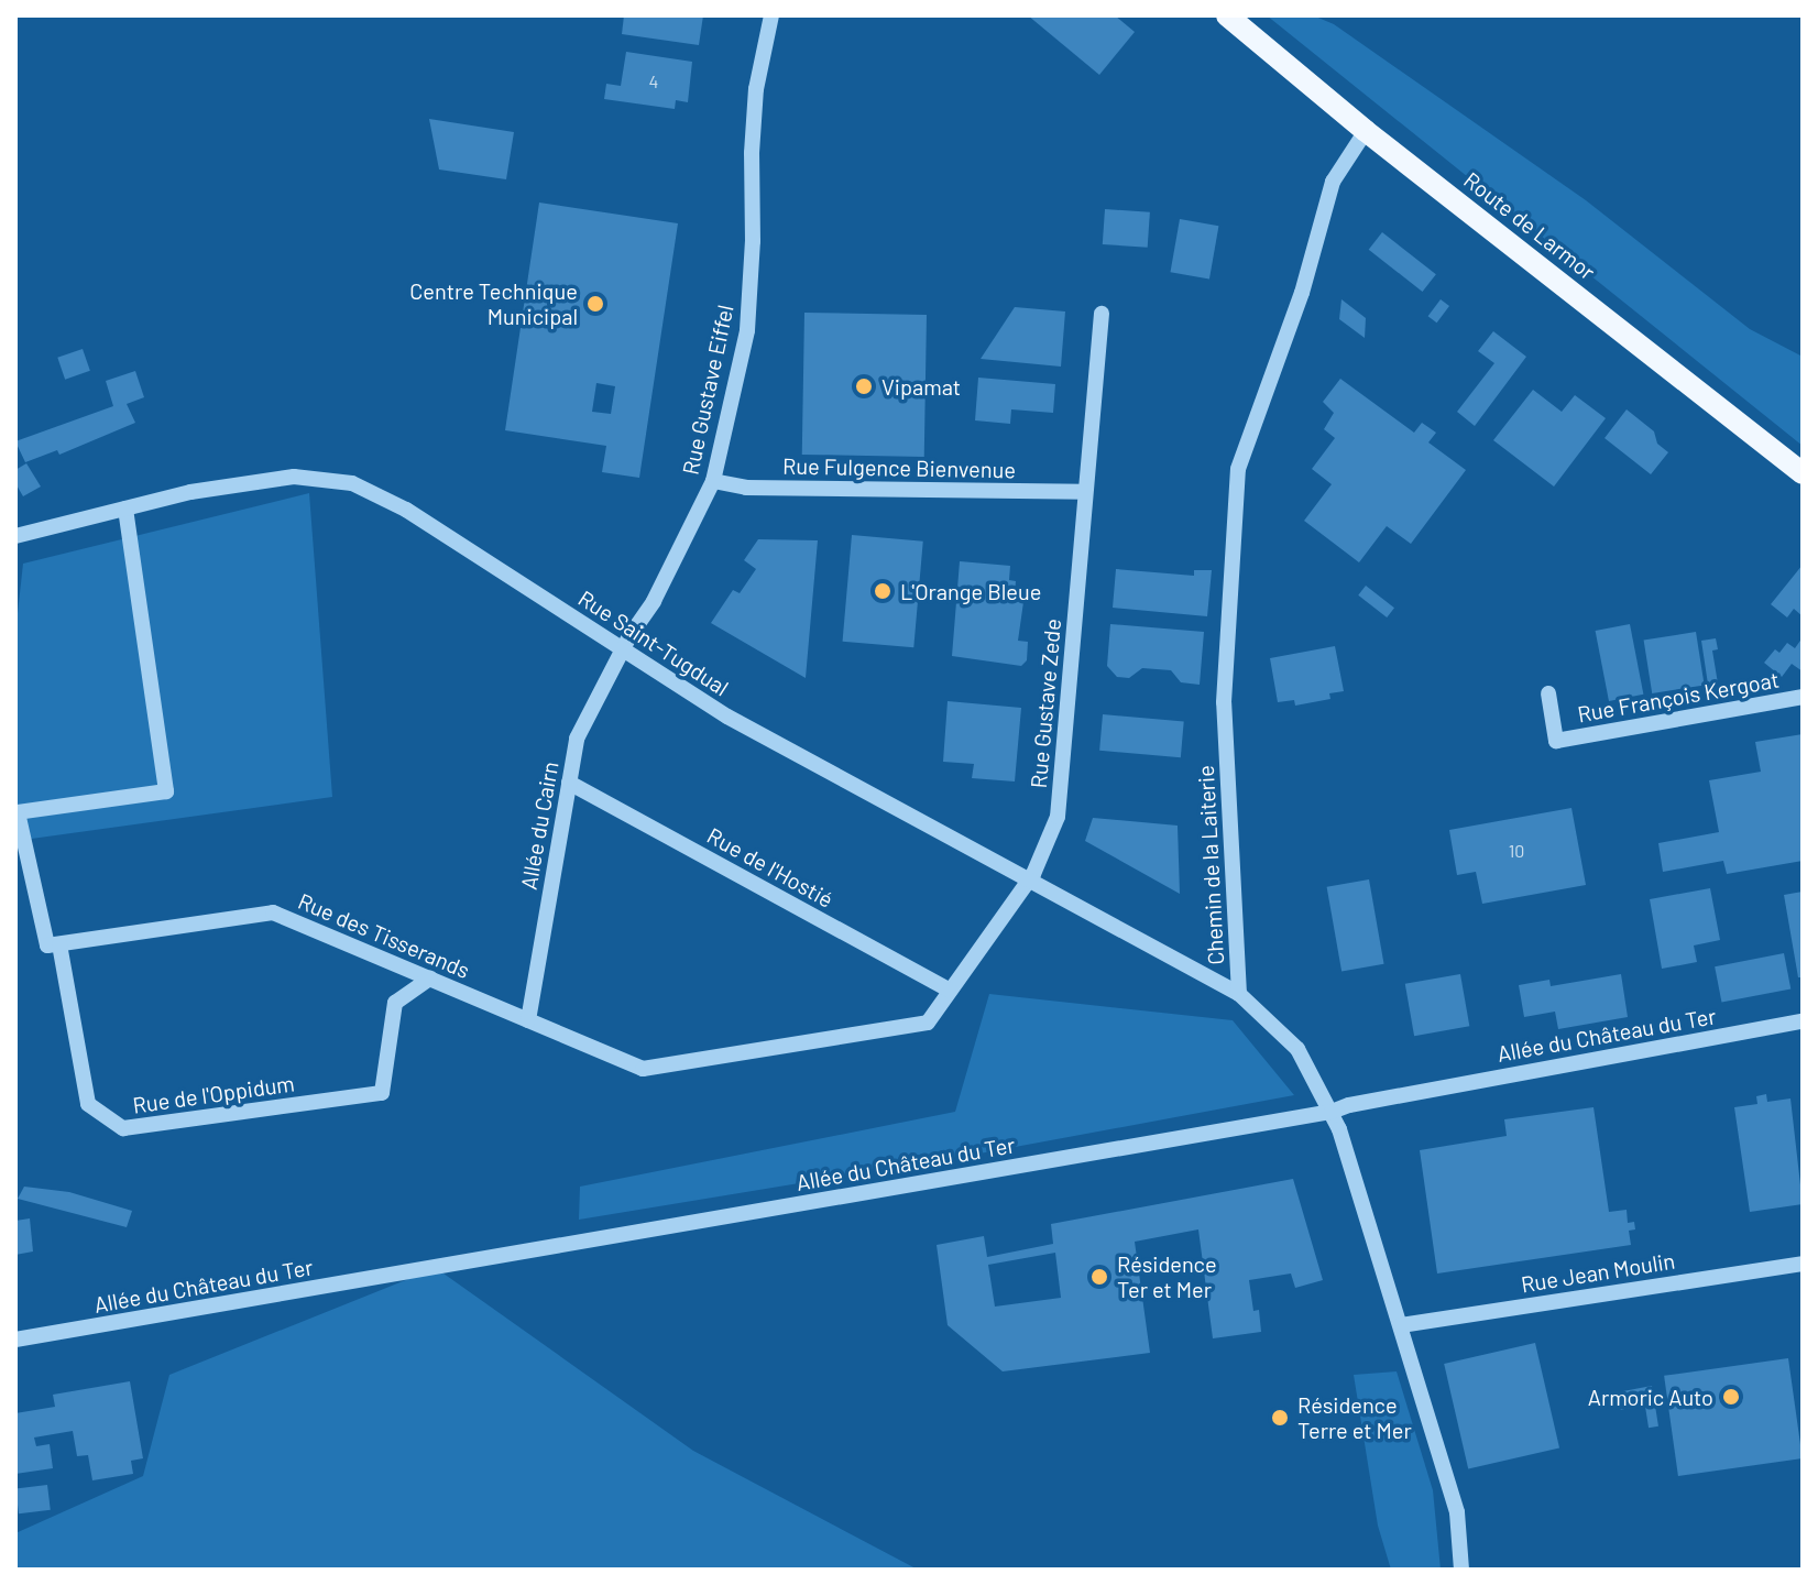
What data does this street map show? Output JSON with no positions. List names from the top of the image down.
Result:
{
  "streets": {
    "main road": ["Route de Larmor"],
    "street": [
      "Rue Gustave Eiffel",
      "Rue Fulgence Bienvenue",
      "Rue Saint-Tugdual",
      "Rue François Kergoat",
      "Rue Gustave Zede",
      "Allée du Cairn",
      "Chemin de la Laiterie",
      "Rue de l'Hostié",
      "Rue des Tisserands",
      "Allée du Château du Ter",
      "Rue de l'Oppidum",
      "Rue Jean Moulin"
    ]
  },
  "crossings": [
    ["Route de Larmor", "Chemin de la Laiterie"],
    ["Rue Gustave Eiffel", "Rue Fulgence Bienvenue"],
    ["Rue Gustave Eiffel", "Rue Saint-Tugdual"],
    ["Rue Gustave Eiffel", "Allée du Cairn"],
    ["Rue Fulgence Bienvenue", "Rue Gustave Zede"],
    ["Rue Saint-Tugdual", "Rue Gustave Zede"],
    ["Rue Saint-Tugdual", "Allée du Cairn"],
    ["Rue Saint-Tugdual", "Chemin de la Laiterie"],
    ["Rue Saint-Tugdual", "Rue des Tisserands"],
    ["Rue Gustave Zede", "Rue des Tisserands"],
    ["Allée du Cairn", "Rue de l'Hostié"],
    ["Allée du Cairn", "Rue des Tisserands"],
    ["Chemin de la Laiterie", "Allée du Château du Ter"],
    ["Chemin de la Laiterie", "Rue Jean Moulin"],
    ["Rue de l'Hostié", "Rue des Tisserands"],
    ["Rue des Tisserands", "Rue de l'Oppidum"]
  ],
  "places": [
    "Centre Technique Municipal",
    "Vipamat",
    "L'Orange Bleue",
    "Résidence Ter et Mer",
    "Armoric Auto",
    "Résidence Terre et Mer"
  ],
  "house_numbers": ["4", "10"]
}
